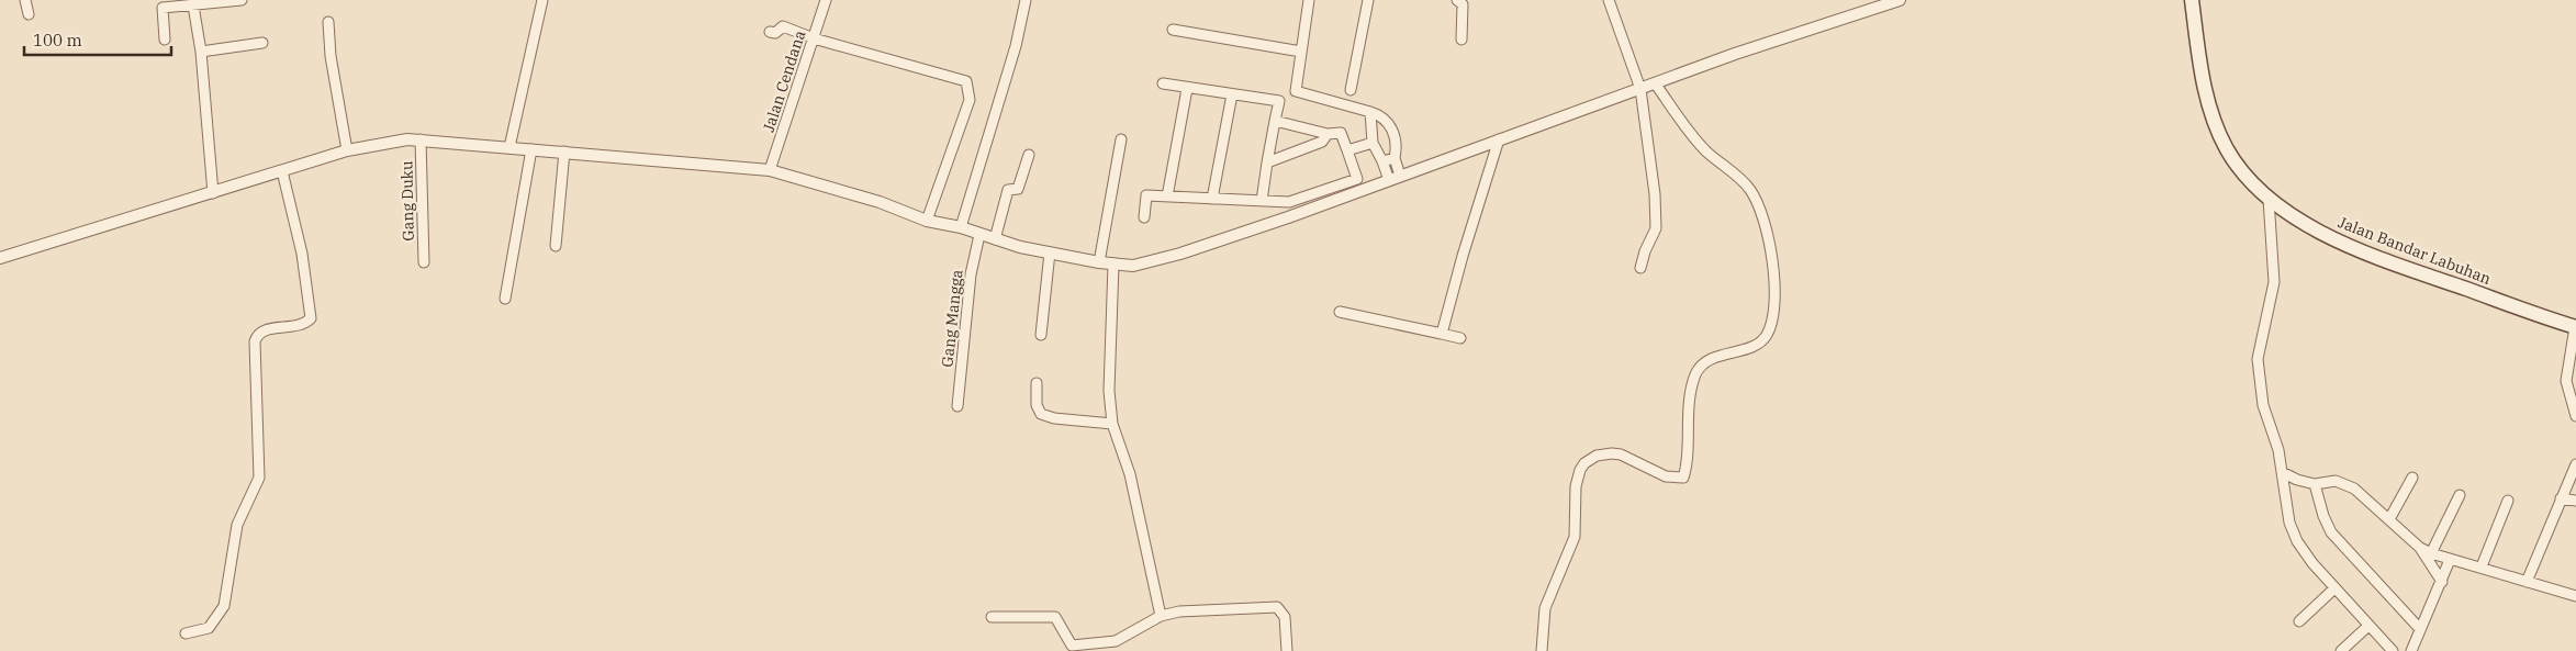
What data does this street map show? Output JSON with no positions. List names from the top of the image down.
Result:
{
  "streets": {
    "main road": ["Jalan Bandar Labuhan"],
    "street": ["Jalan Cendana", "Gang Duku", "Gang Mangga"]
  },
  "scale_bar": "100 m"
}
